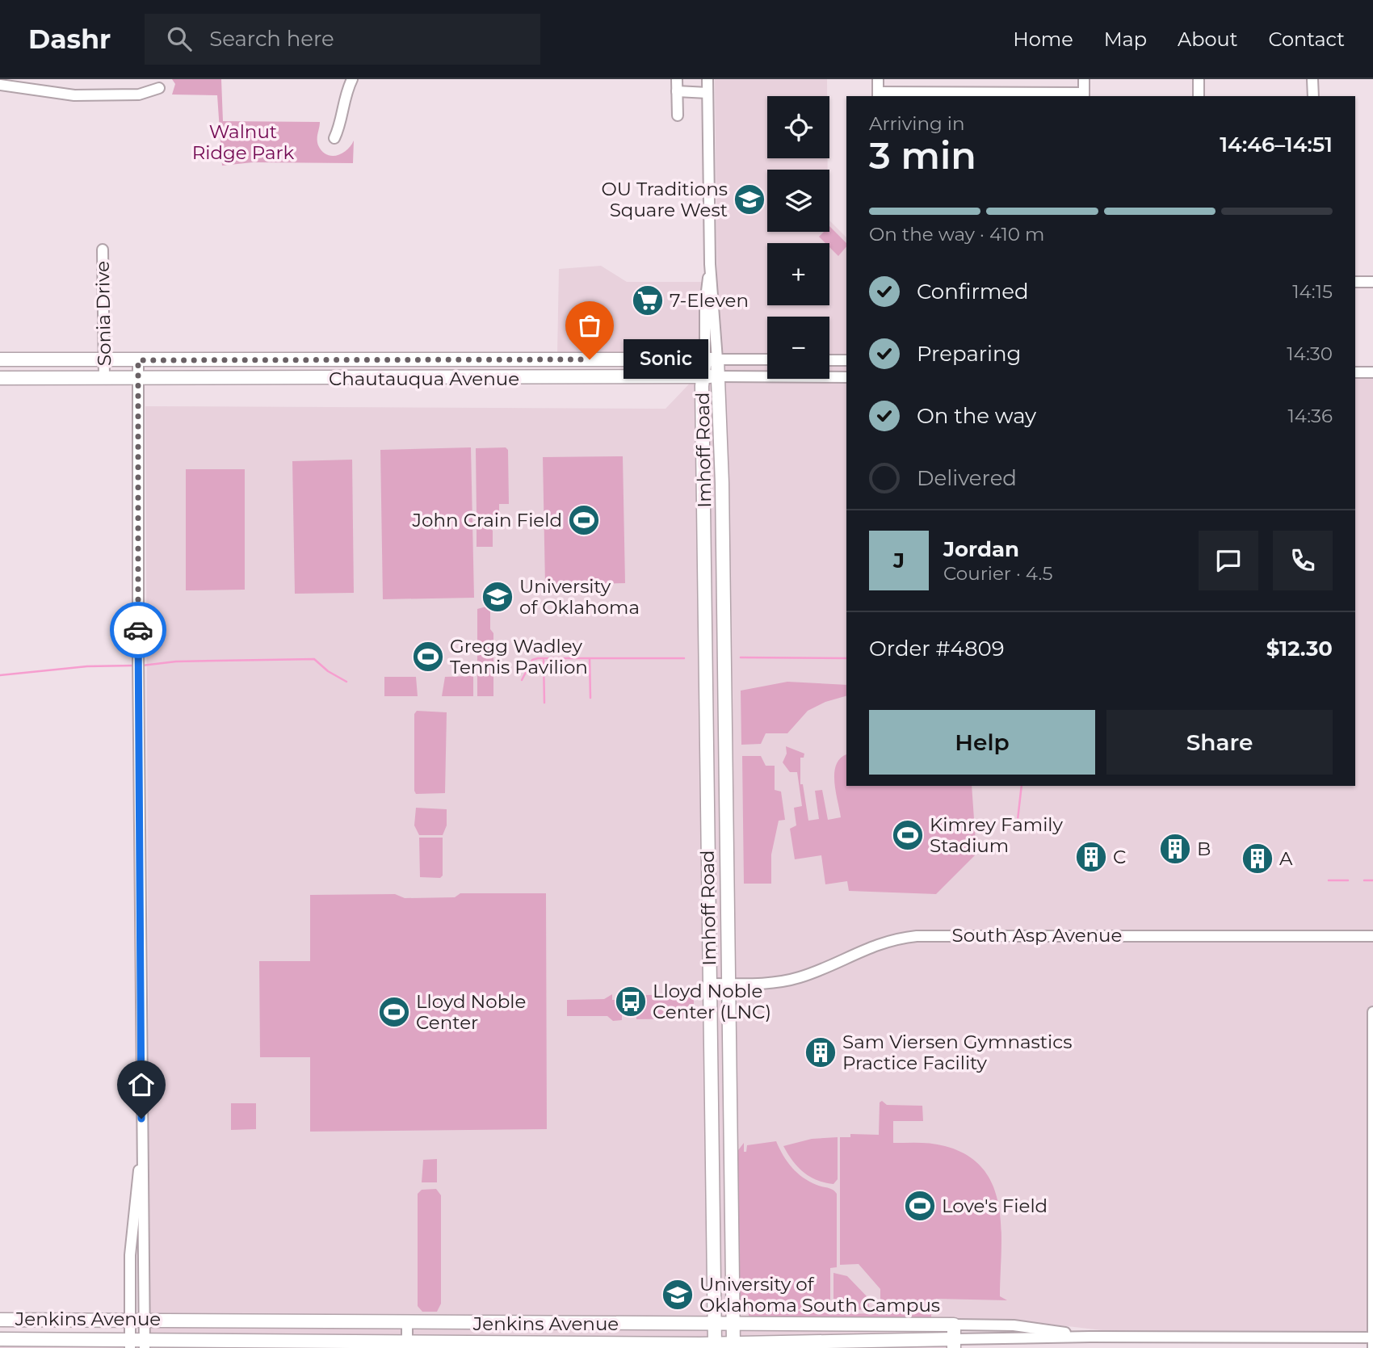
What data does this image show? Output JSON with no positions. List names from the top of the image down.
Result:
{
  "streets": {
    "main road": ["Chautauqua Avenue", "Imhoff Road", "Jenkins Avenue"],
    "street": ["Sonia Drive", "South Asp Avenue"]
  },
  "crossings": [
    ["Sonia Drive", "Chautauqua Avenue"],
    ["Chautauqua Avenue", "Imhoff Road"],
    ["Imhoff Road", "South Asp Avenue"],
    ["Imhoff Road", "Jenkins Avenue"]
  ],
  "parks": ["Walnut Ridge Park"],
  "places": {
    "school or university": ["OU Traditions Square West", "University of Oklahoma", "University of Oklahoma South Campus"],
    "supermarket": ["7-Eleven"],
    "other": ["Sonic"],
    "sports": [
      "John Crain Field",
      "Gregg Wadley Tennis Pavilion",
      "Kimrey Family Stadium",
      "Lloyd Noble Center",
      "Love's Field"
    ],
    "building": [
      "B",
      "C",
      "A",
      "Sam Viersen Gymnastics Practice Facility"
    ],
    "bus stop": ["Lloyd Noble Center (LNC)"]
  },
  "page": {
    "header": "Dashr",
    "search": "Search here",
    "nav": [
      "Home",
      "Map",
      "About",
      "Contact"
    ],
    "map_buttons": ["+", "−"],
    "heading": ["3 min", "Arriving in", "14:46–14:51"],
    "panel": [
      "Jordan",
      "Courier · 4.5",
      "Order #4809",
      "$12.30"
    ],
    "bar": "On the way · 410 m",
    "list": [
      ["Confirmed", "14:15"],
      ["Preparing", "14:30"],
      ["On the way", "14:36"],
      "Delivered"
    ],
    "bubble": "Sonic",
    "round": "J",
    "buttons": ["Help", "Share"]
  }
}
